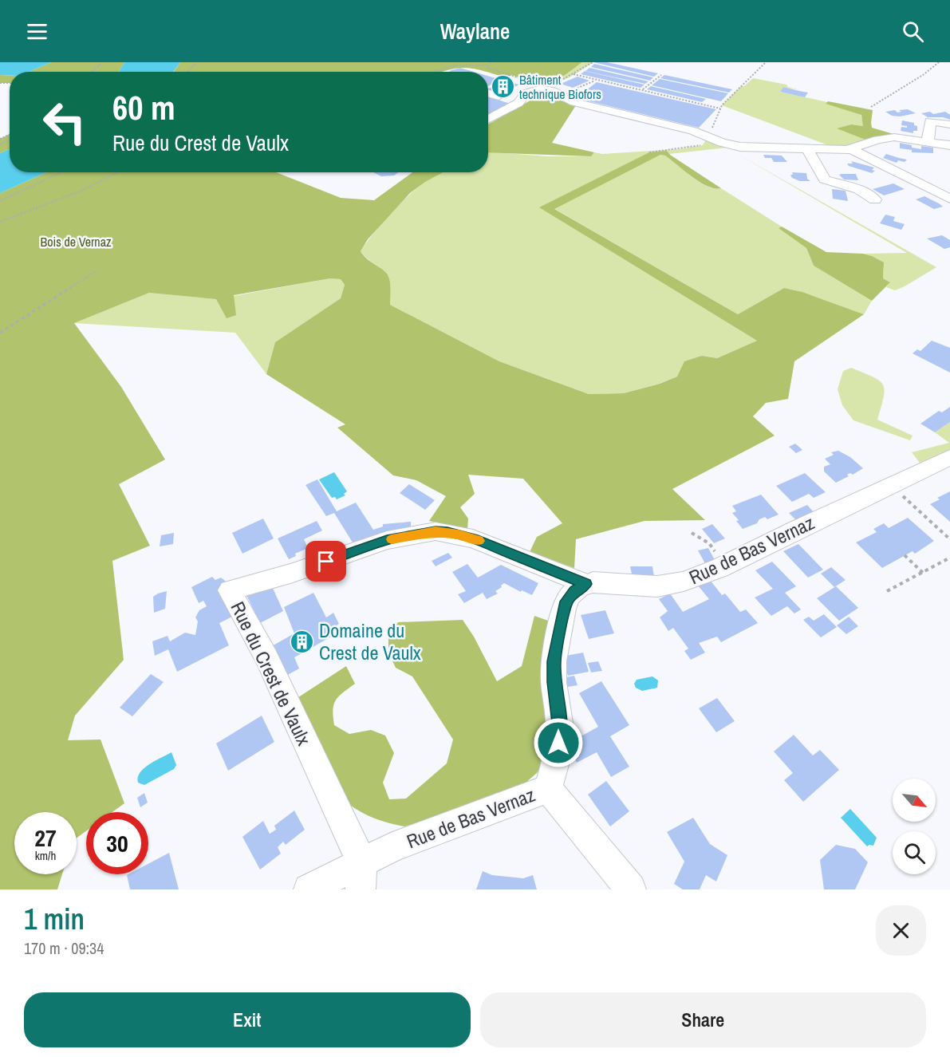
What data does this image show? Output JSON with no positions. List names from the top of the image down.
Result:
{
  "streets": {
    "street": ["Rue de Bas Vernaz", "Rue du Crest de Vaulx"]
  },
  "crossings": [
    ["Rue de Bas Vernaz", "Rue du Crest de Vaulx"]
  ],
  "parks": ["Bois de Vernaz"],
  "places": {
    "building": ["Bâtiment technique Biofors", "Domaine du Crest de Vaulx"]
  },
  "north": "bottom right",
  "page": {
    "header": "Waylane",
    "turn": ["60 m", "Rue du Crest de Vaulx"],
    "speed": "27 km/h",
    "limit": "30",
    "heading": ["1 min", "170 m · 09:34"],
    "buttons": ["Exit", "Share"]
  }
}
